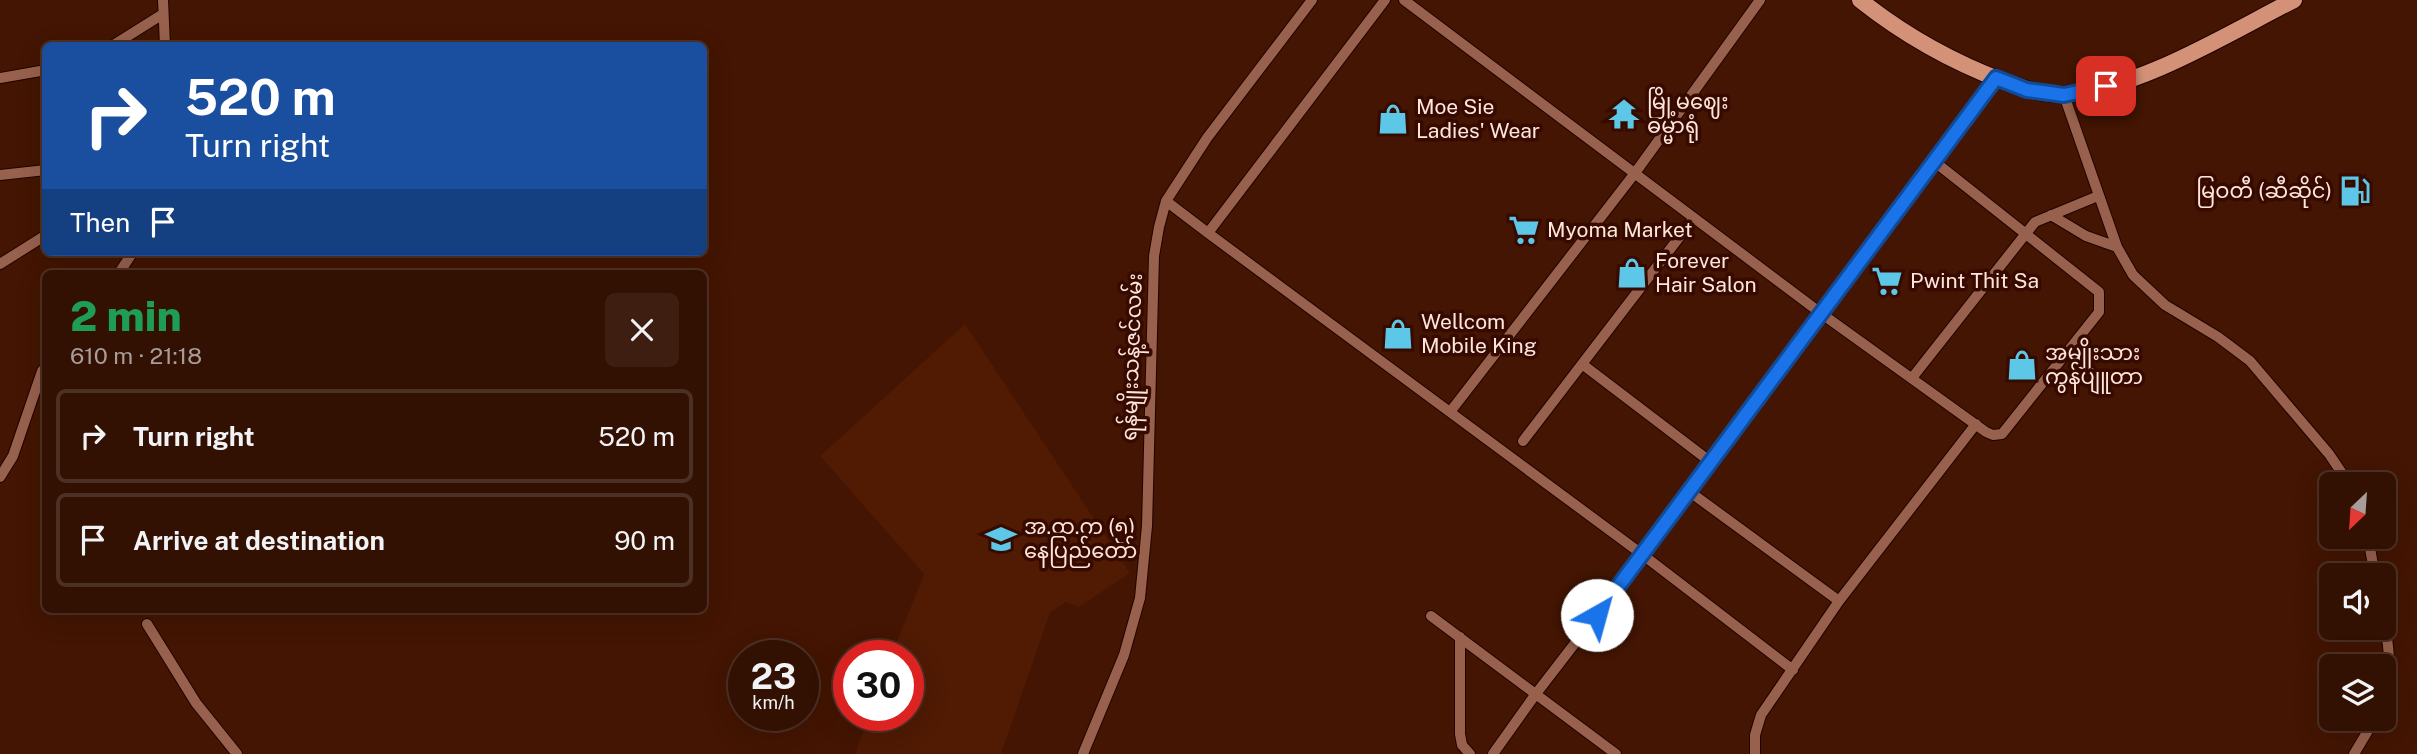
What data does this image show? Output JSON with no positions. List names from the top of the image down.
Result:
{
  "streets": {
    "street": ["ရန်မျိုးသန့်ဇင်လမ်း"]
  },
  "places": {
    "temple": ["မြို့မဈေး ဓမ္မာရုံ"],
    "shop": [
      "Moe Sie Ladies' Wear",
      "Forever Hair Salon",
      "Wellcom Mobile King",
      "အမျိုးသား ကွန်ပျူတာ"
    ],
    "fuel station": ["မြဝတီ (ဆီဆိုင်)"],
    "supermarket": ["Myoma Market", "Pwint Thit Sa"],
    "school or university": ["အ.ထ.က (၅) နေပြည်တော်"]
  },
  "north": "bottom left",
  "page": {
    "turn": ["520 m", "Turn right"],
    "then": "Then",
    "heading": ["2 min", "610 m · 21:18"],
    "list": [
      {
        "name": "Turn right",
        "value": "520 m"
      },
      {
        "name": "Arrive at destination",
        "value": "90 m"
      }
    ],
    "speed": "23 km/h",
    "limit": "30"
  }
}
